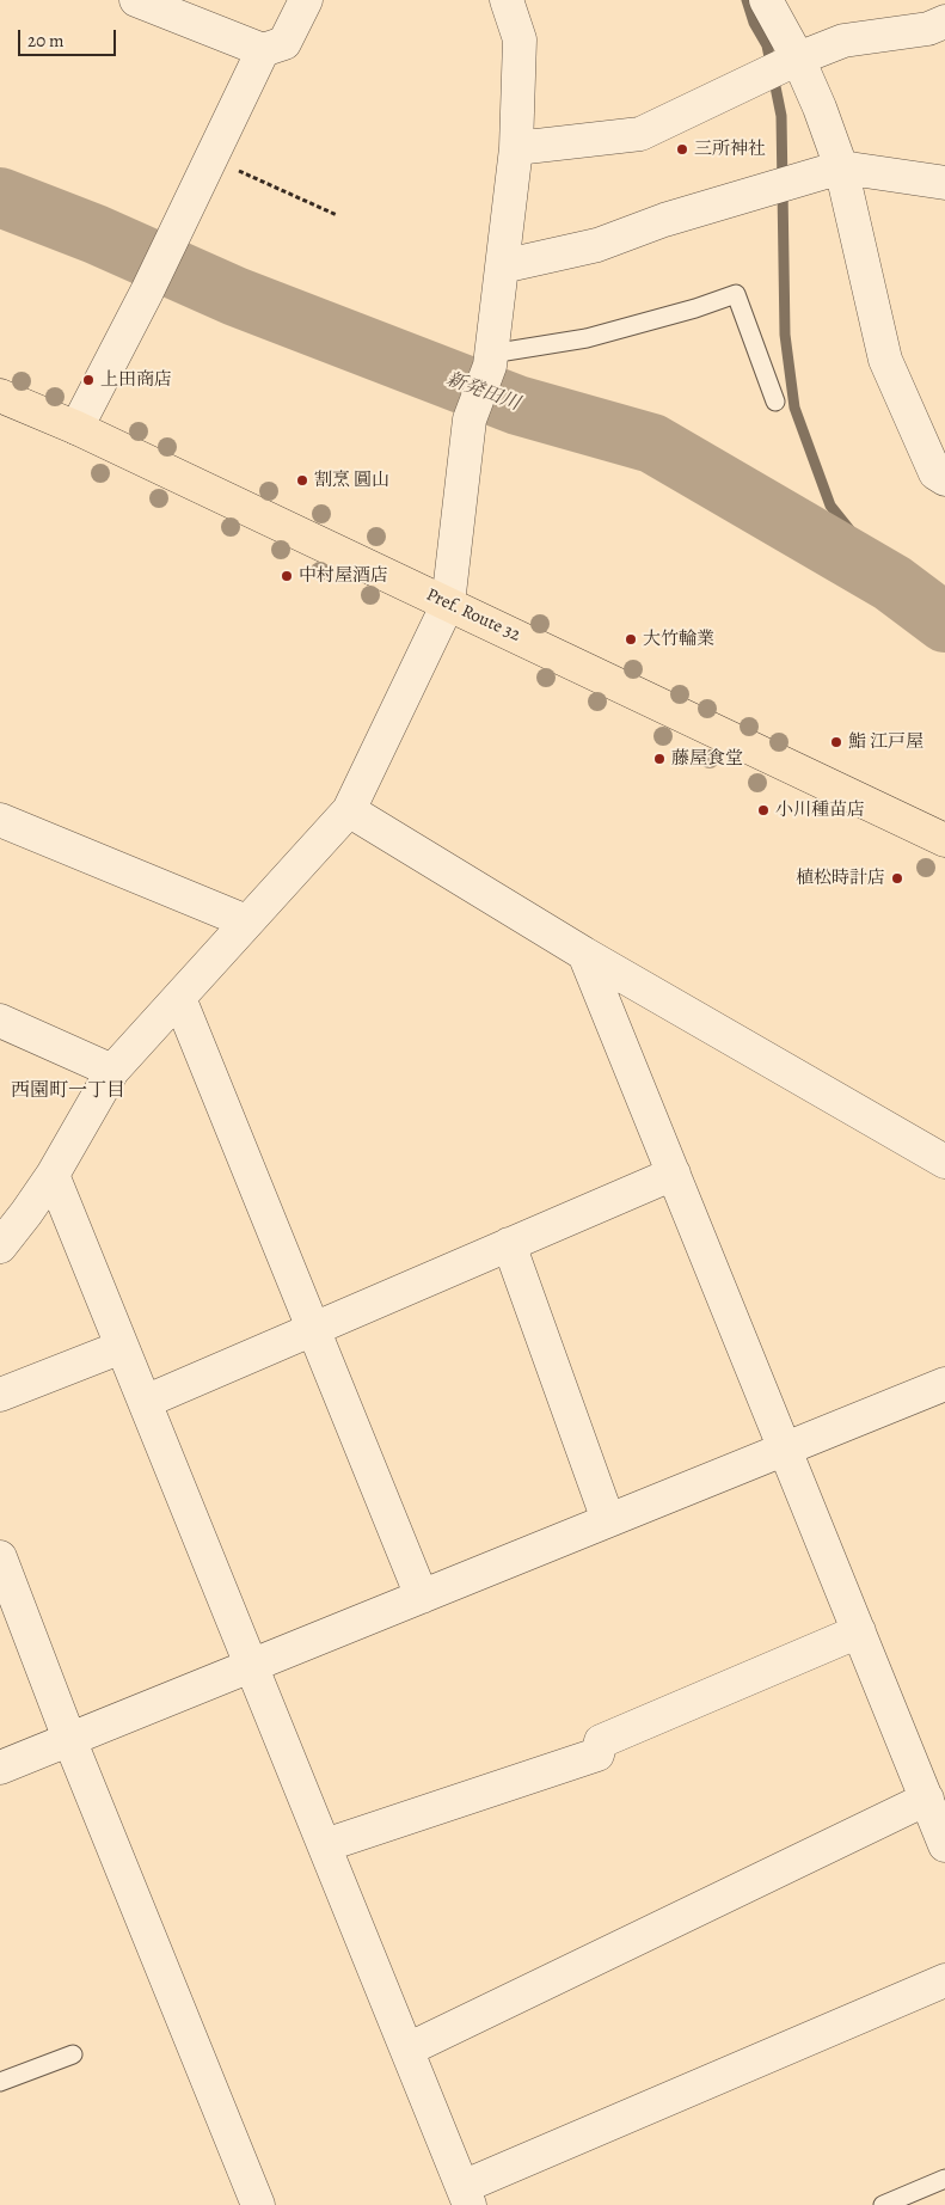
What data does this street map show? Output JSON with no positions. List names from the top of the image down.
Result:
{
  "streets": {
    "main road": ["Pref. Route 32"]
  },
  "districts": ["西園町一丁目"],
  "water": ["新発田川"],
  "places": [
    "三所神社",
    "上田商店",
    "割烹 圓山",
    "中村屋酒店",
    "大竹輪業",
    "鮨 江戸屋",
    "藤屋食堂",
    "小川種苗店",
    "植松時計店"
  ],
  "scale_bar": "20 m"
}
